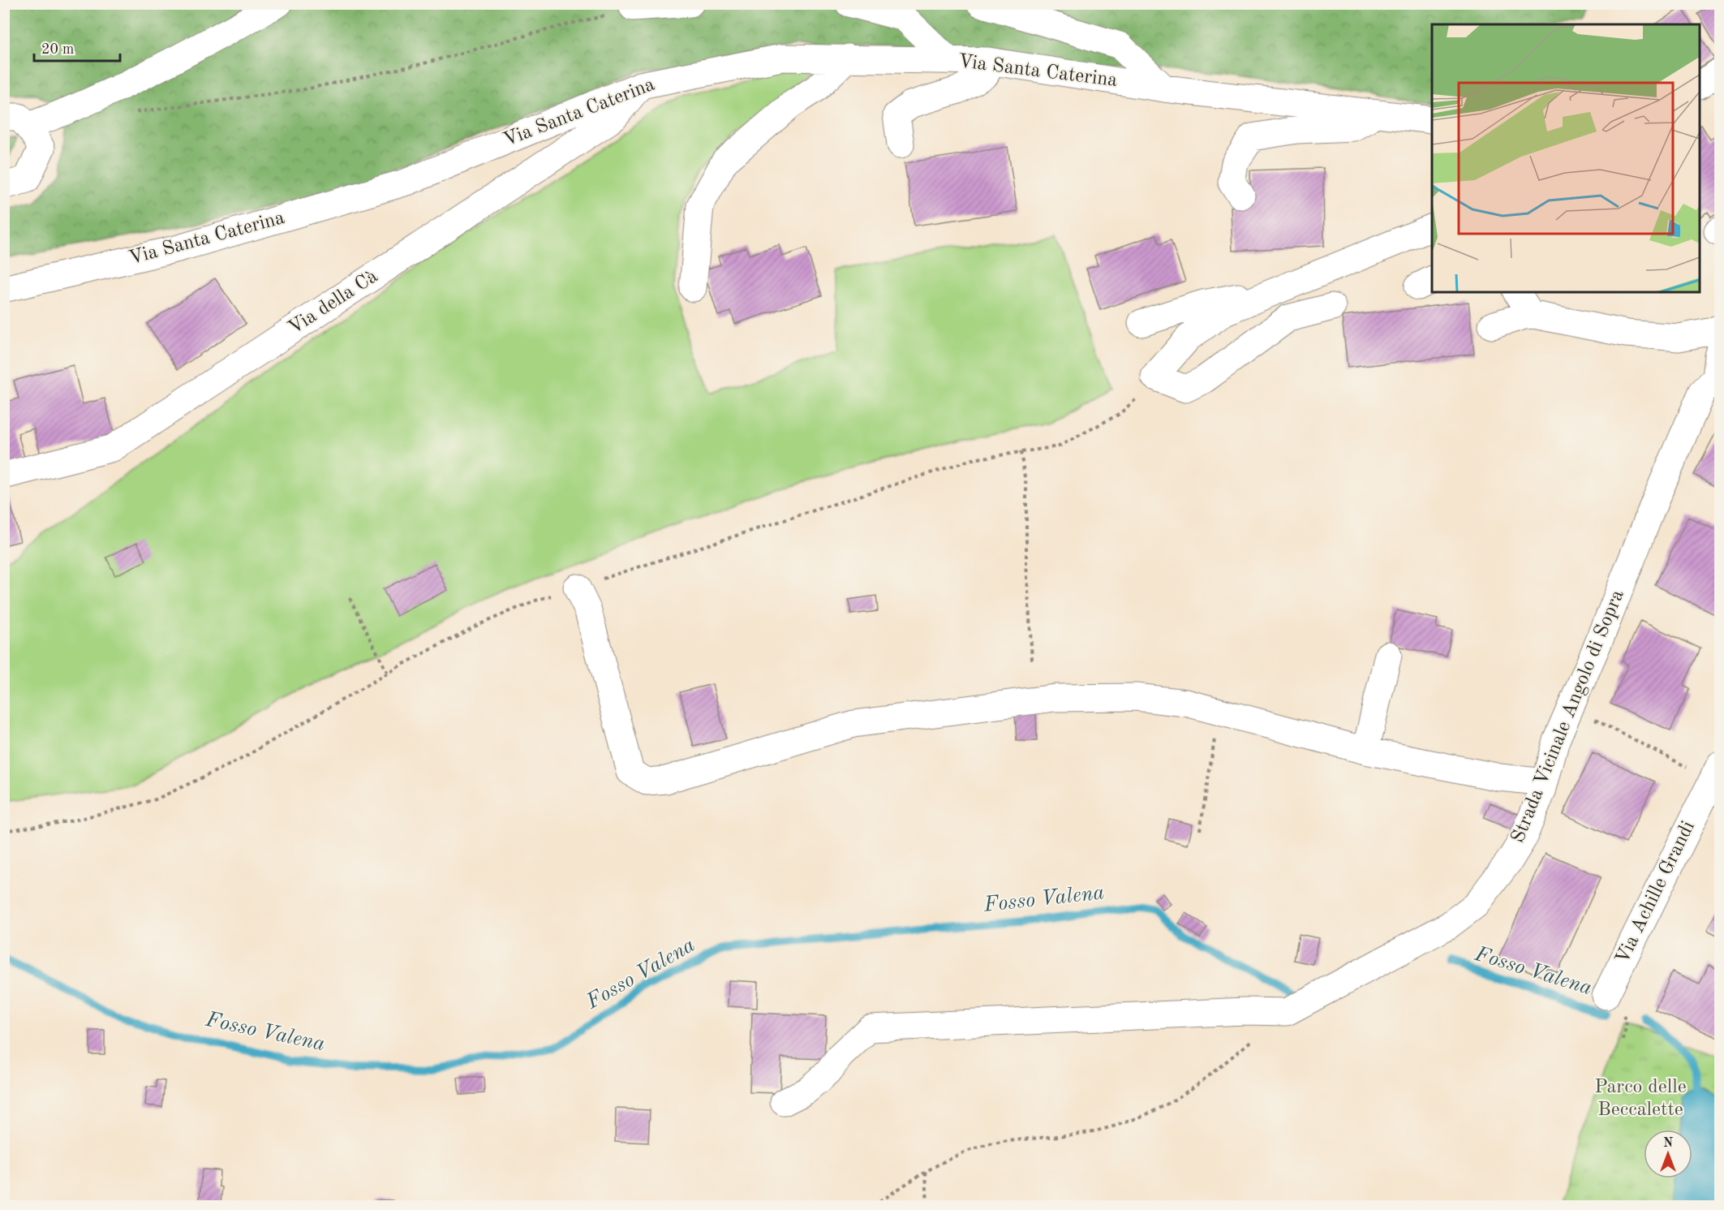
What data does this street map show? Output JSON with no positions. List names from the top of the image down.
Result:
{
  "streets": {
    "street": [
      "Via Santa Caterina",
      "Via della Cà",
      "Strada Vicinale Angolo di Sopra",
      "Via Achille Grandi"
    ]
  },
  "crossings": [
    ["Via Santa Caterina", "Via della Cà"]
  ],
  "water": ["Fosso Valena"],
  "parks": ["Parco delle Beccalette"],
  "scale_bar": "20 m",
  "north": "top"
}
